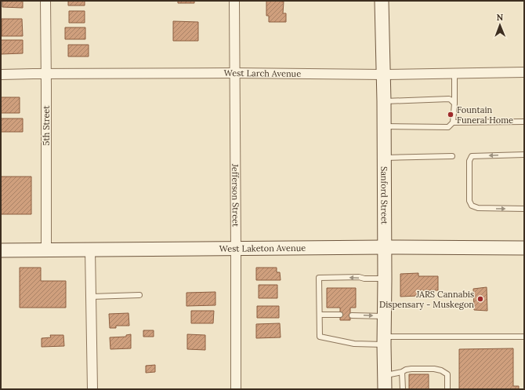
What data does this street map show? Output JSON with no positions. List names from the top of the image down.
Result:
{
  "streets": {
    "main road": ["Sanford Street", "West Laketon Avenue"],
    "street": ["West Larch Avenue", "5th Street", "Jefferson Street"]
  },
  "crossings": [
    ["West Larch Avenue", "5th Street"],
    ["West Larch Avenue", "Jefferson Street"],
    ["West Larch Avenue", "Sanford Street"],
    ["5th Street", "West Laketon Avenue"],
    ["Jefferson Street", "West Laketon Avenue"],
    ["Sanford Street", "West Laketon Avenue"]
  ],
  "places": ["Fountain Funeral Home", "JARS Cannabis Dispensary - Muskegon"],
  "north": "top"
}
